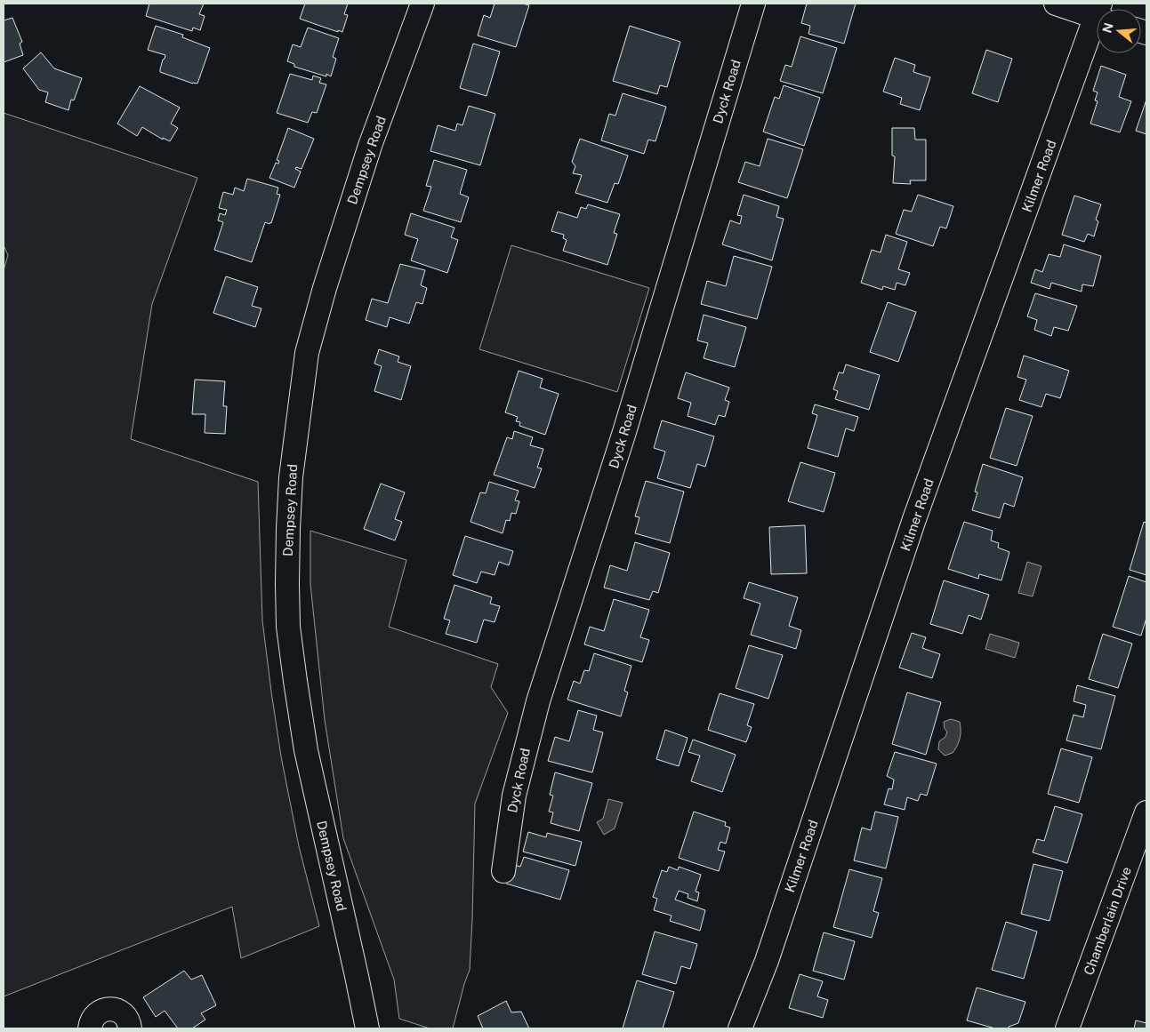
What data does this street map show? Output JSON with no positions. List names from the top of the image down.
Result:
{
  "streets": {
    "street": [
      "Dyck Road",
      "Dempsey Road",
      "Kilmer Road",
      "Chamberlain Drive"
    ]
  },
  "north": "left"
}
